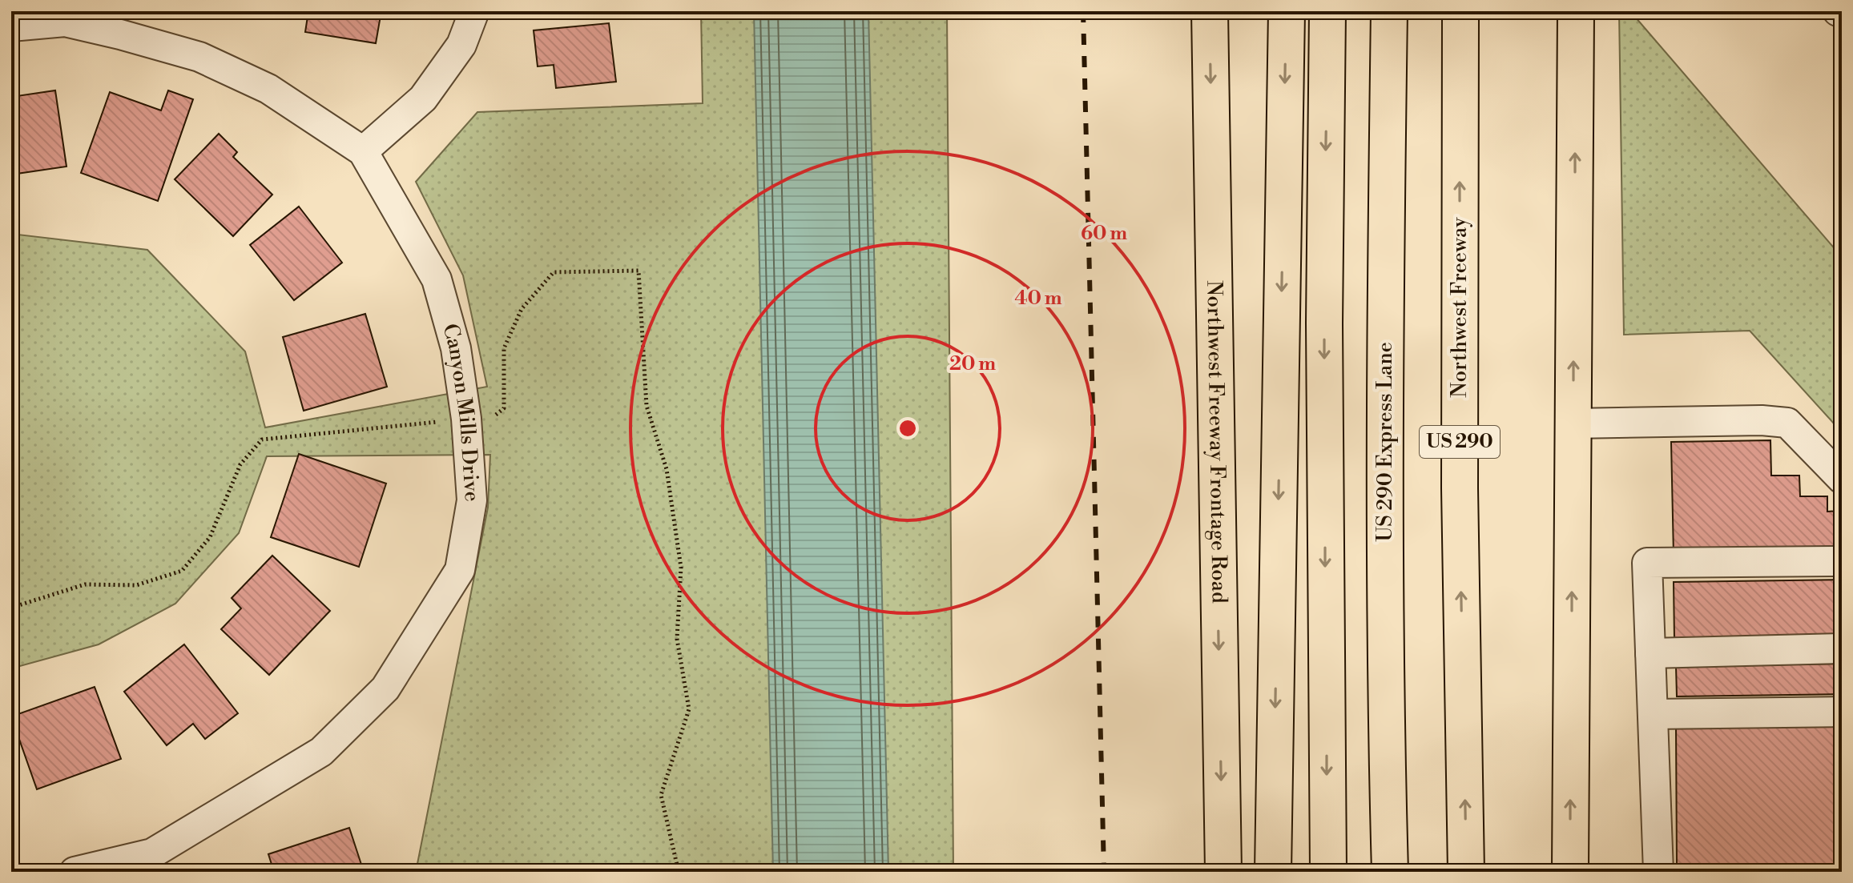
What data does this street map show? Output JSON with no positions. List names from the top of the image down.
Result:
{
  "streets": {
    "main road": [
      "Northwest Freeway",
      "Northwest Freeway Frontage Road",
      "US 290 Express Lane",
      "US 290"
    ],
    "street": ["Canyon Mills Drive"]
  },
  "rings": ["60 m", "40 m", "20 m"]
}
